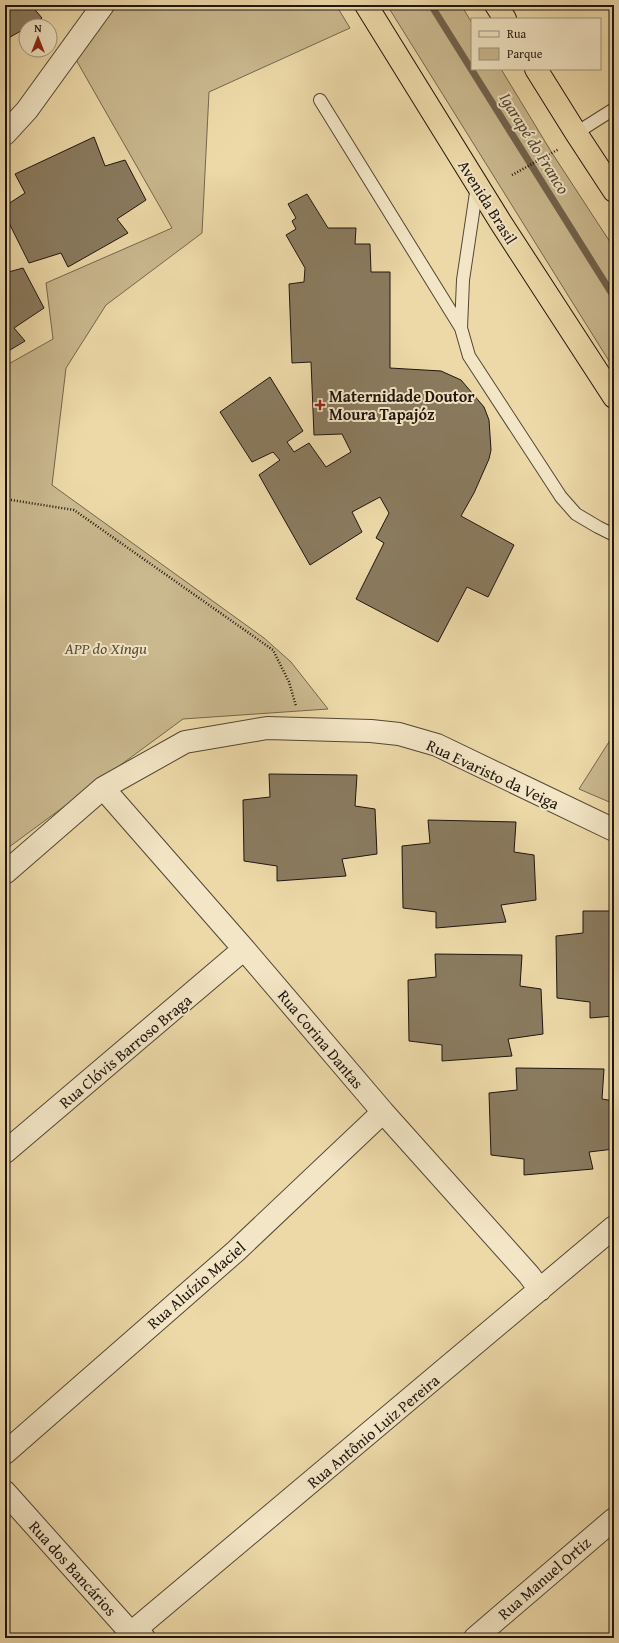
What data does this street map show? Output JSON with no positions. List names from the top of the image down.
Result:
{
  "streets": {
    "highway": ["Avenida Brasil"],
    "street": [
      "Rua Evaristo da Veiga",
      "Rua Corina Dantas",
      "Rua Clóvis Barroso Braga",
      "Rua Aluízio Maciel",
      "Rua Antônio Luiz Pereira",
      "Rua dos Bancários",
      "Rua Manuel Ortiz"
    ]
  },
  "crossings": [
    ["Rua Evaristo da Veiga", "Rua Corina Dantas"],
    ["Rua Corina Dantas", "Rua Clóvis Barroso Braga"],
    ["Rua Corina Dantas", "Rua Aluízio Maciel"],
    ["Rua Corina Dantas", "Rua Antônio Luiz Pereira"],
    ["Rua Antônio Luiz Pereira", "Rua dos Bancários"]
  ],
  "water": ["Igarapé do Franco"],
  "parks": ["APP do Xingu"],
  "places": {
    "health": ["Maternidade Doutor Moura Tapajóz"]
  },
  "legend": ["Rua", "Parque"],
  "north": "top"
}
